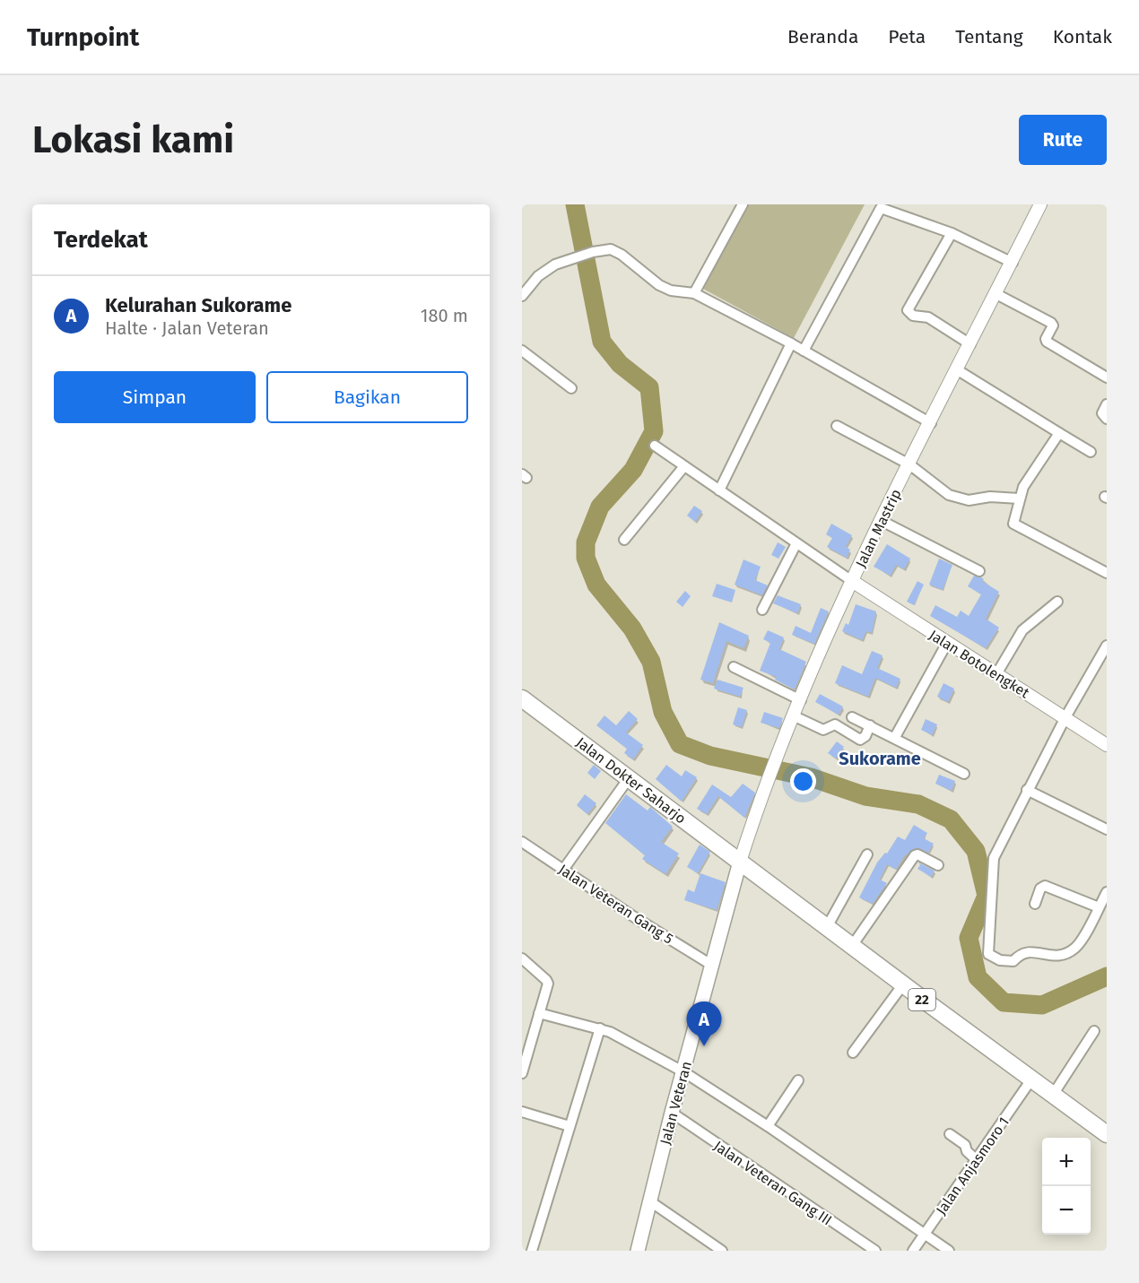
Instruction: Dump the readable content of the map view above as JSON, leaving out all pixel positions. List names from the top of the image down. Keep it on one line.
{"streets":{"highway":["Jalan Dokter Saharjo","22"],"main road":["Jalan Veteran"],"street":["Jalan Mastrip","Jalan Botolengket","Jalan Veteran Gang 5","Jalan Anjasmoro 1","Jalan Veteran Gang III"]},"crossings":[["Jalan Mastrip","Jalan Botolengket"],["Jalan Mastrip","Jalan Dokter Saharjo"],["Jalan Mastrip","22"],["Jalan Mastrip","Jalan Veteran"],["Jalan Dokter Saharjo","22"],["Jalan Dokter Saharjo","Jalan Veteran"],["Jalan Veteran Gang 5","Jalan Veteran"],["22","Jalan Veteran"],["22","Jalan Anjasmoro 1"],["Jalan Veteran","Jalan Veteran Gang III"]],"districts":["Sukorame"],"page":{"header":"Turnpoint","nav":["Beranda","Peta","Tentang","Kontak"],"buttons":["Rute",["Simpan","Bagikan"]],"title":"Lokasi kami","heading":"Terdekat","list":[{"mark":"A","name":"Kelurahan Sukorame","note":"Halte · Jalan Veteran","value":"180 m"}],"pins":"A","map_buttons":["+","−"]}}
